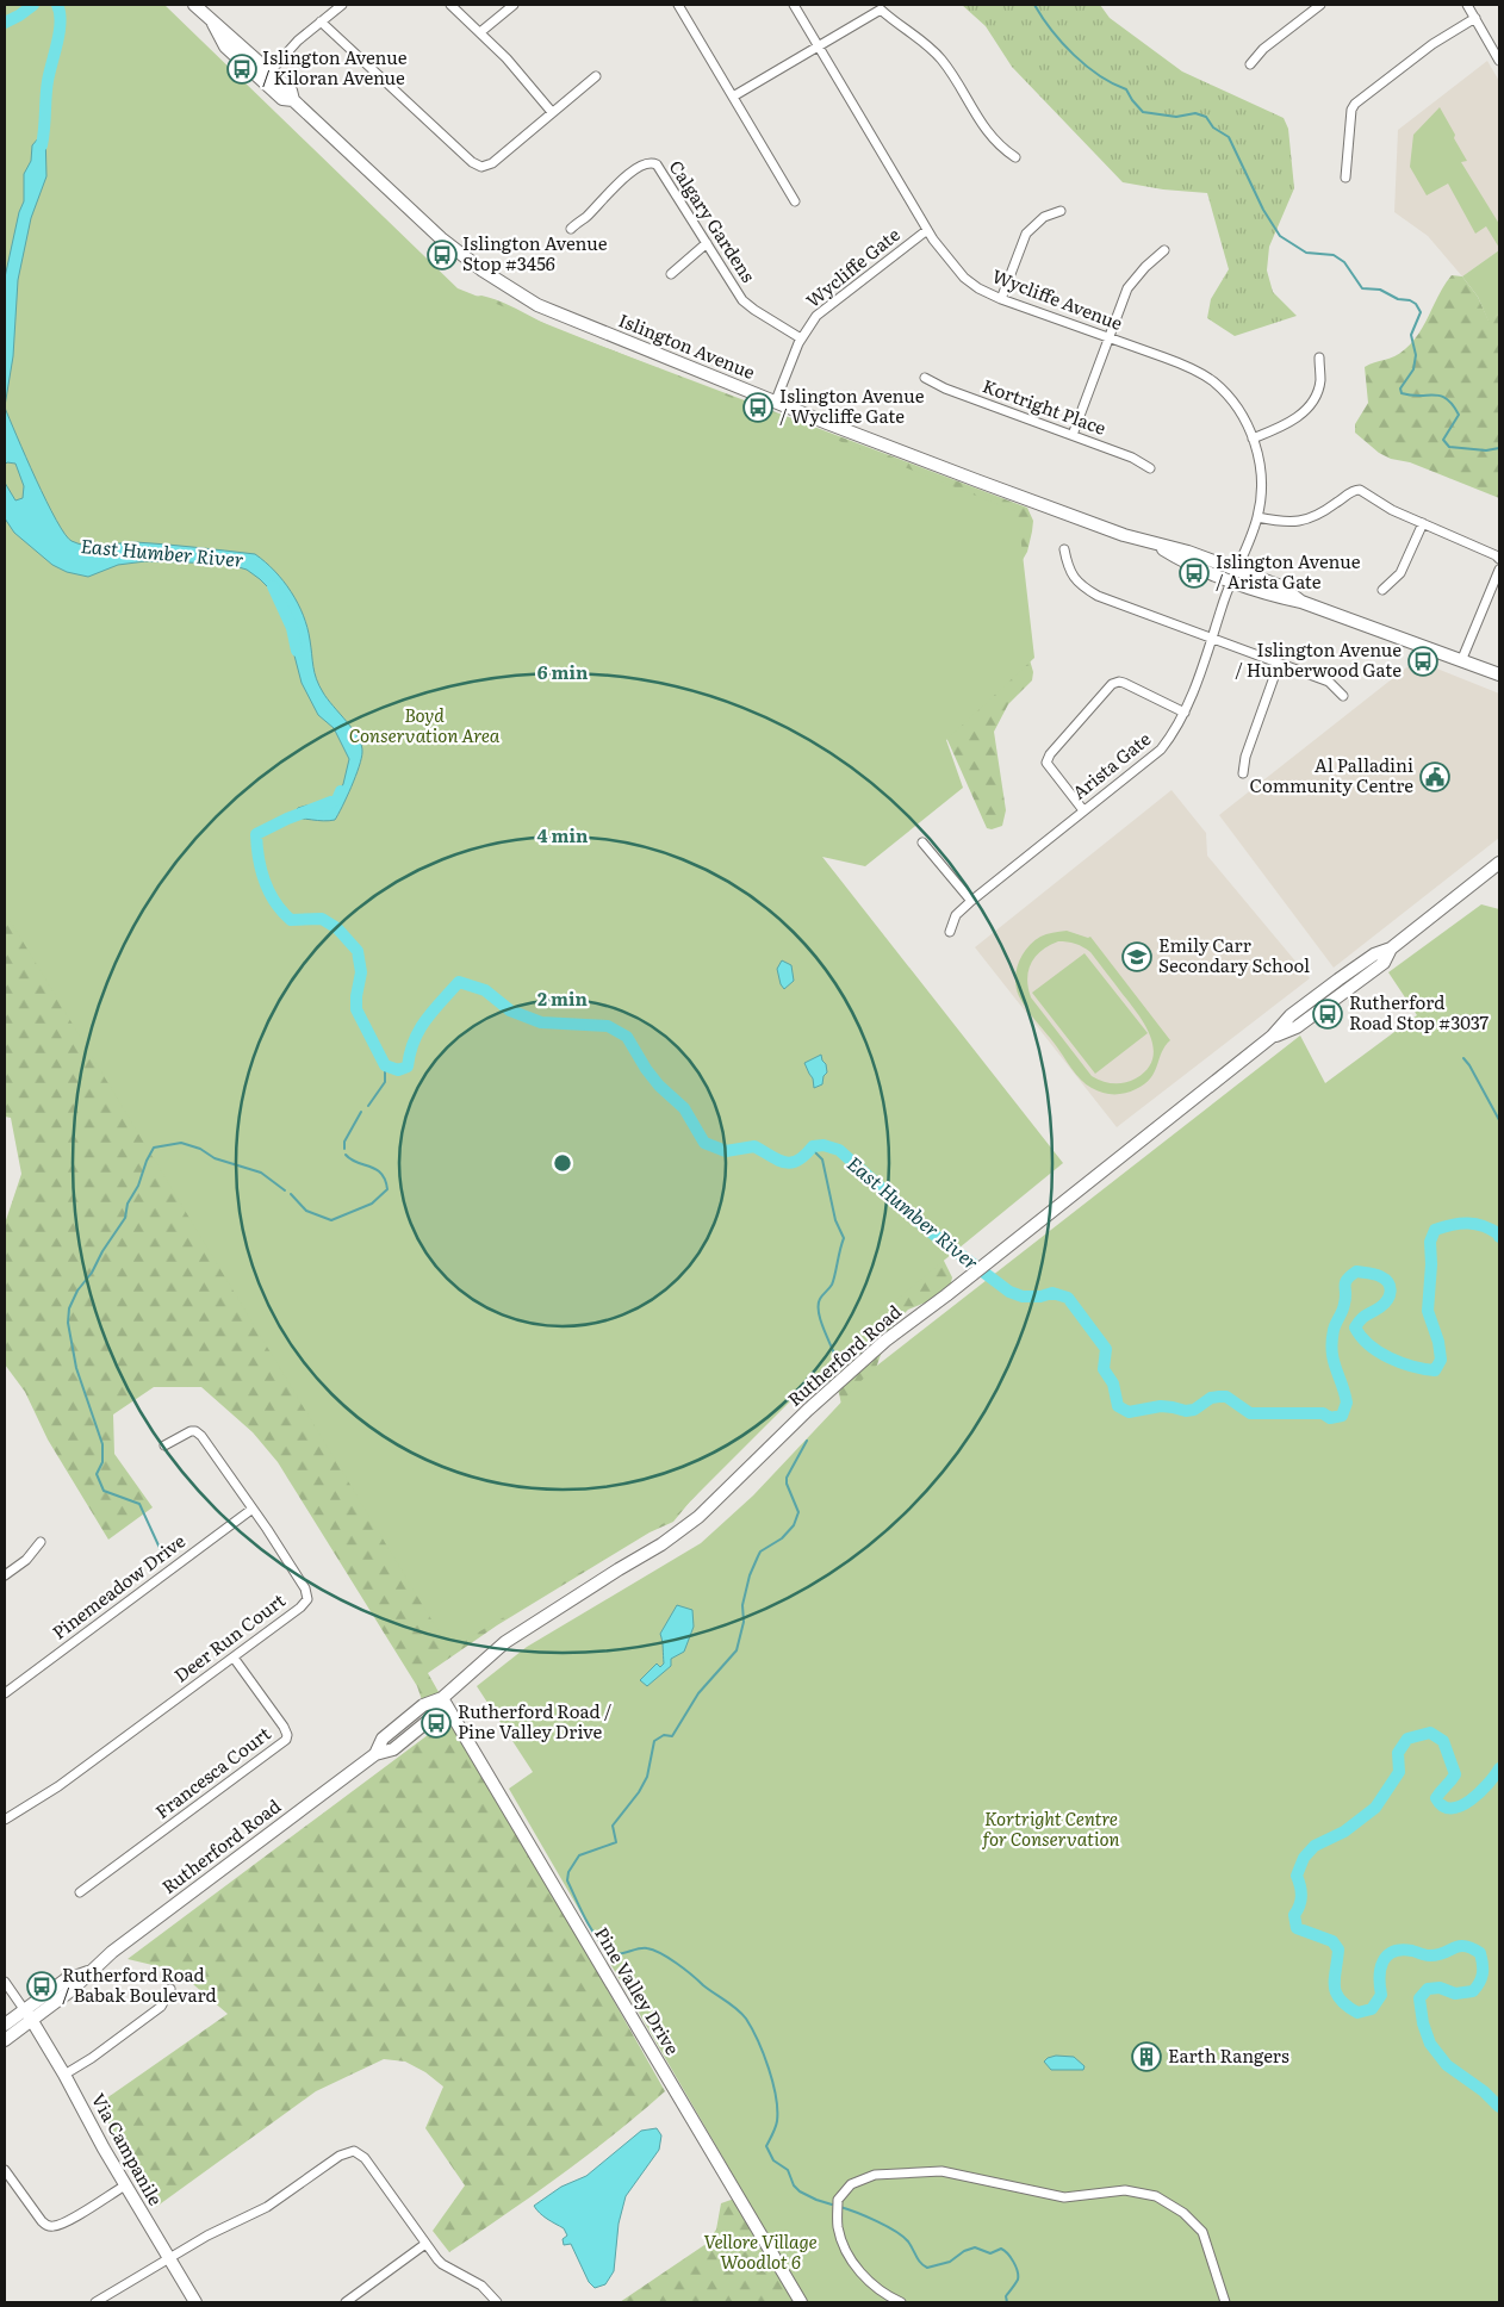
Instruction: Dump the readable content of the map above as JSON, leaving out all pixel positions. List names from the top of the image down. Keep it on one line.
{"streets":{"main road":["Islington Avenue","Rutherford Road","Pine Valley Drive","Via Campanile"],"street":["Calgary Gardens","Wycliffe Gate","Wycliffe Avenue","Kortright Place","Arista Gate","Pinemeadow Drive","Deer Run Court","Francesca Court"]},"crossings":[["Calgary Gardens","Wycliffe Gate"],["Wycliffe Gate","Wycliffe Avenue"],["Wycliffe Gate","Islington Avenue"],["Wycliffe Avenue","Islington Avenue"],["Wycliffe Avenue","Arista Gate"],["Islington Avenue","Arista Gate"],["Rutherford Road","Pine Valley Drive"],["Rutherford Road","Via Campanile"],["Pinemeadow Drive","Deer Run Court"],["Deer Run Court","Francesca Court"]],"water":["East Humber River"],"parks":["Boyd Conservation Area","Kortright Centre for Conservation","Vellore Village Woodlot 6"],"places":{"bus stop":["Islington Avenue / Kiloran Avenue","Islington Avenue Stop #3456","Islington Avenue / Wycliffe Gate","Islington Avenue / Arista Gate","Islington Avenue / Hunberwood Gate","Rutherford Road Stop #3037","Rutherford Road / Pine Valley Drive","Rutherford Road / Babak Boulevard"],"public building":["Al Palladini Community Centre"],"school or university":["Emily Carr Secondary School"],"building":["Earth Rangers"]},"rings":["6 min","4 min","2 min"]}
